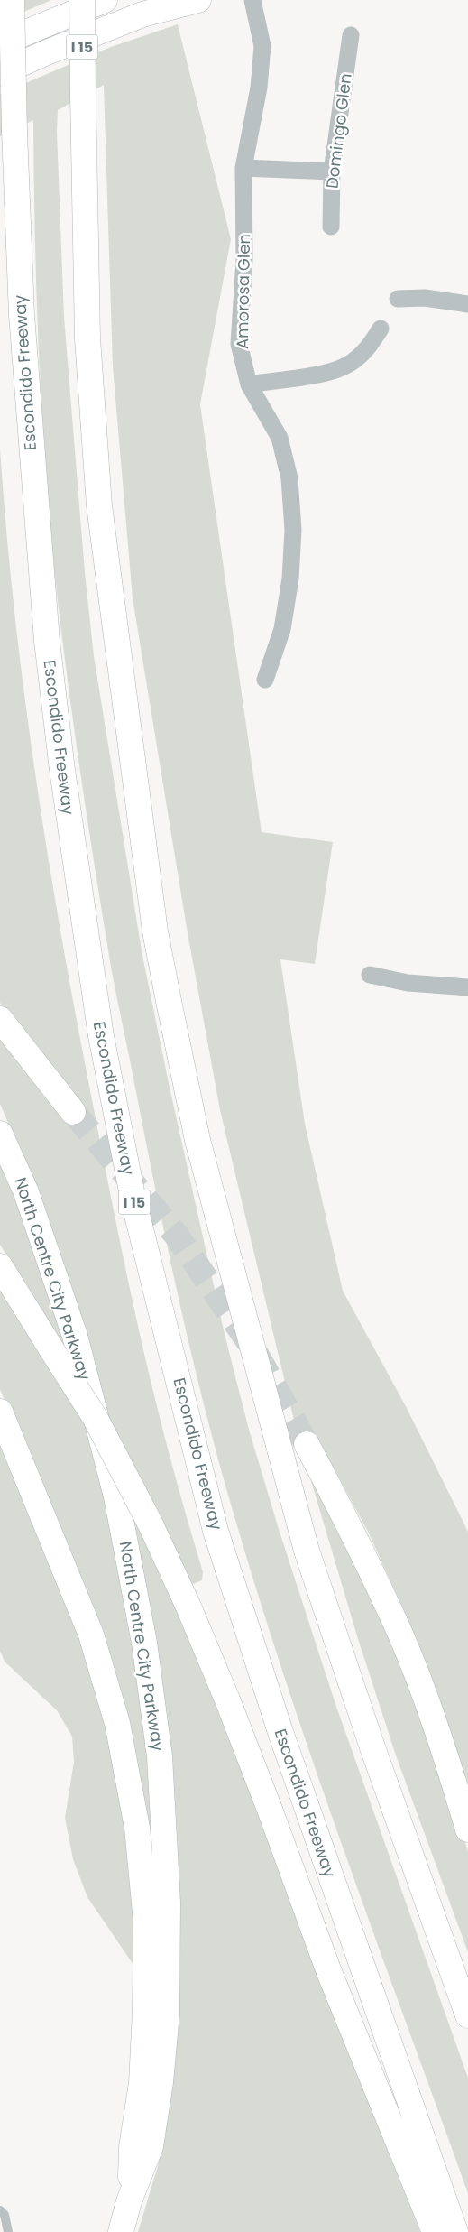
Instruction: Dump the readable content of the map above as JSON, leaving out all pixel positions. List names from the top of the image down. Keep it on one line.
{"streets":{"main road":["I 15","Escondido Freeway","North Centre City Parkway"],"street":["Domingo Glen","Amorosa Glen"]}}
